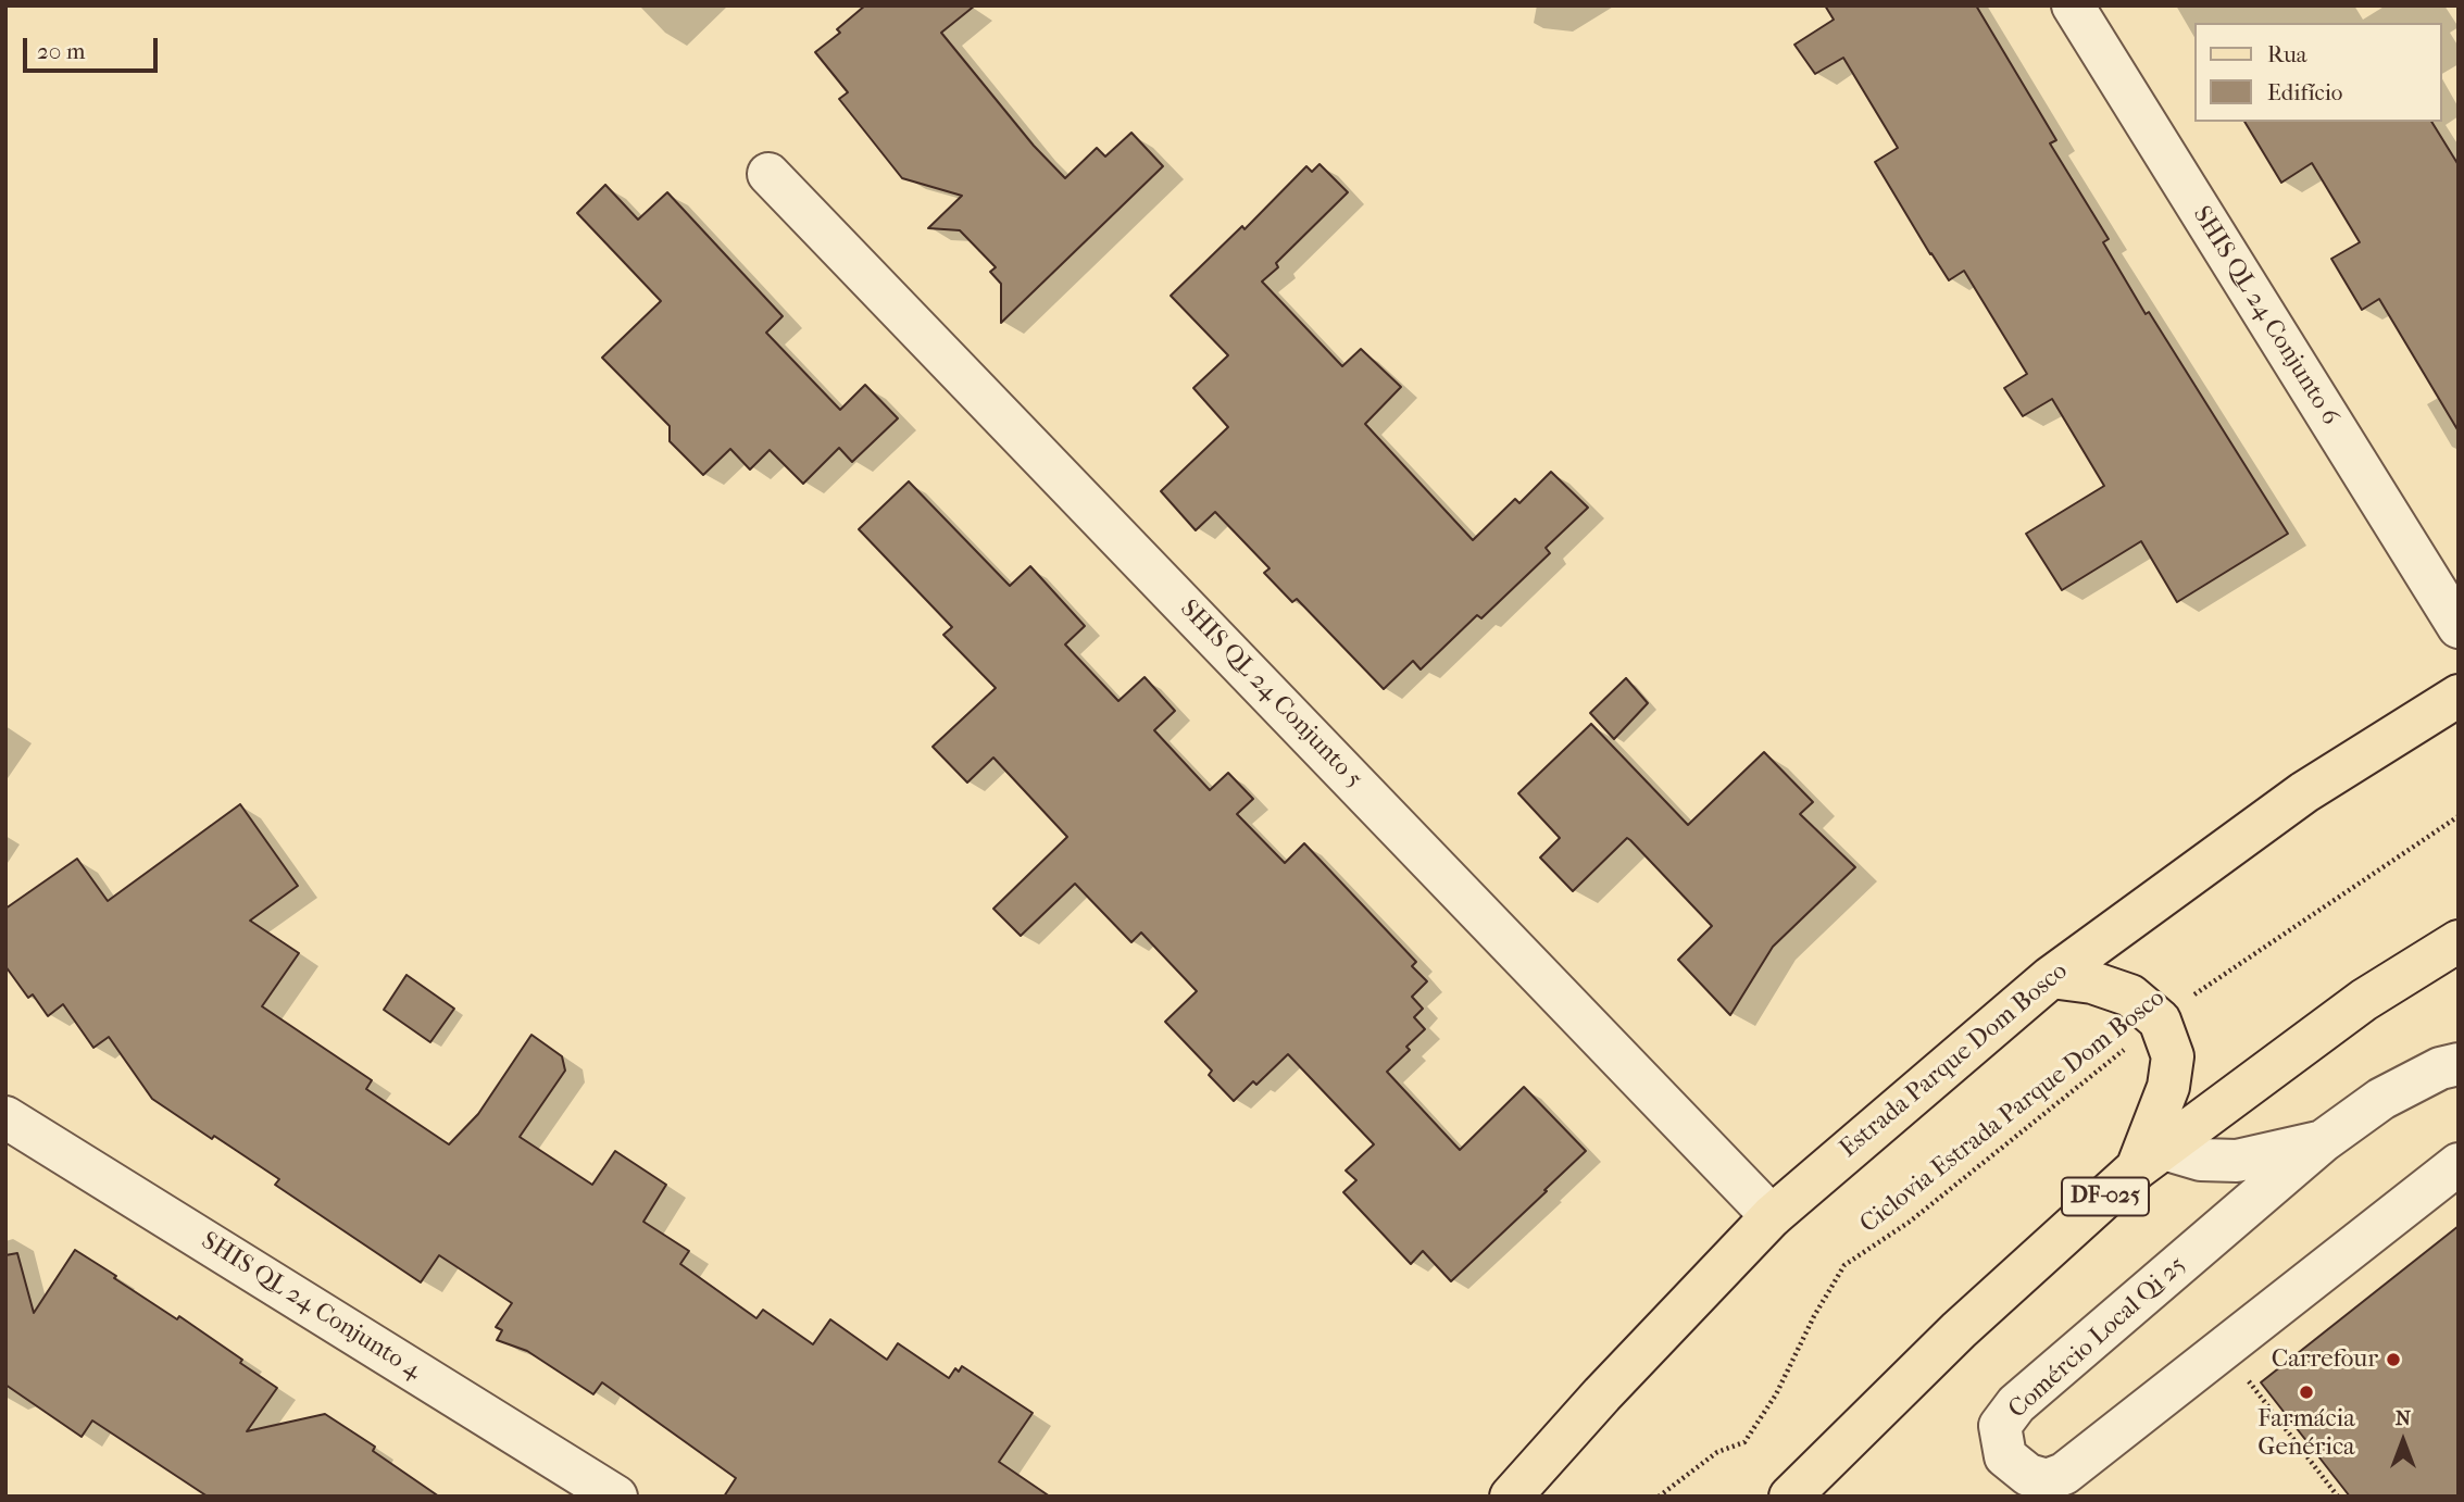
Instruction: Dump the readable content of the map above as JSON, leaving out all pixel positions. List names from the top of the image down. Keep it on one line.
{"streets":{"main road":["Estrada Parque Dom Bosco","DF-025"],"street":["SHIS QL 24 Conjunto 6","SHIS QL 24 Conjunto 5","SHIS QL 24 Conjunto 4","Comércio Local Qi 25"],"path":["Ciclovia Estrada Parque Dom Bosco"]},"crossings":[["SHIS QL 24 Conjunto 5","Estrada Parque Dom Bosco"]],"places":["Carrefour","Farmácia Genérica"],"legend":["Rua","Edifício"],"scale_bar":"20 m","north":"top"}
